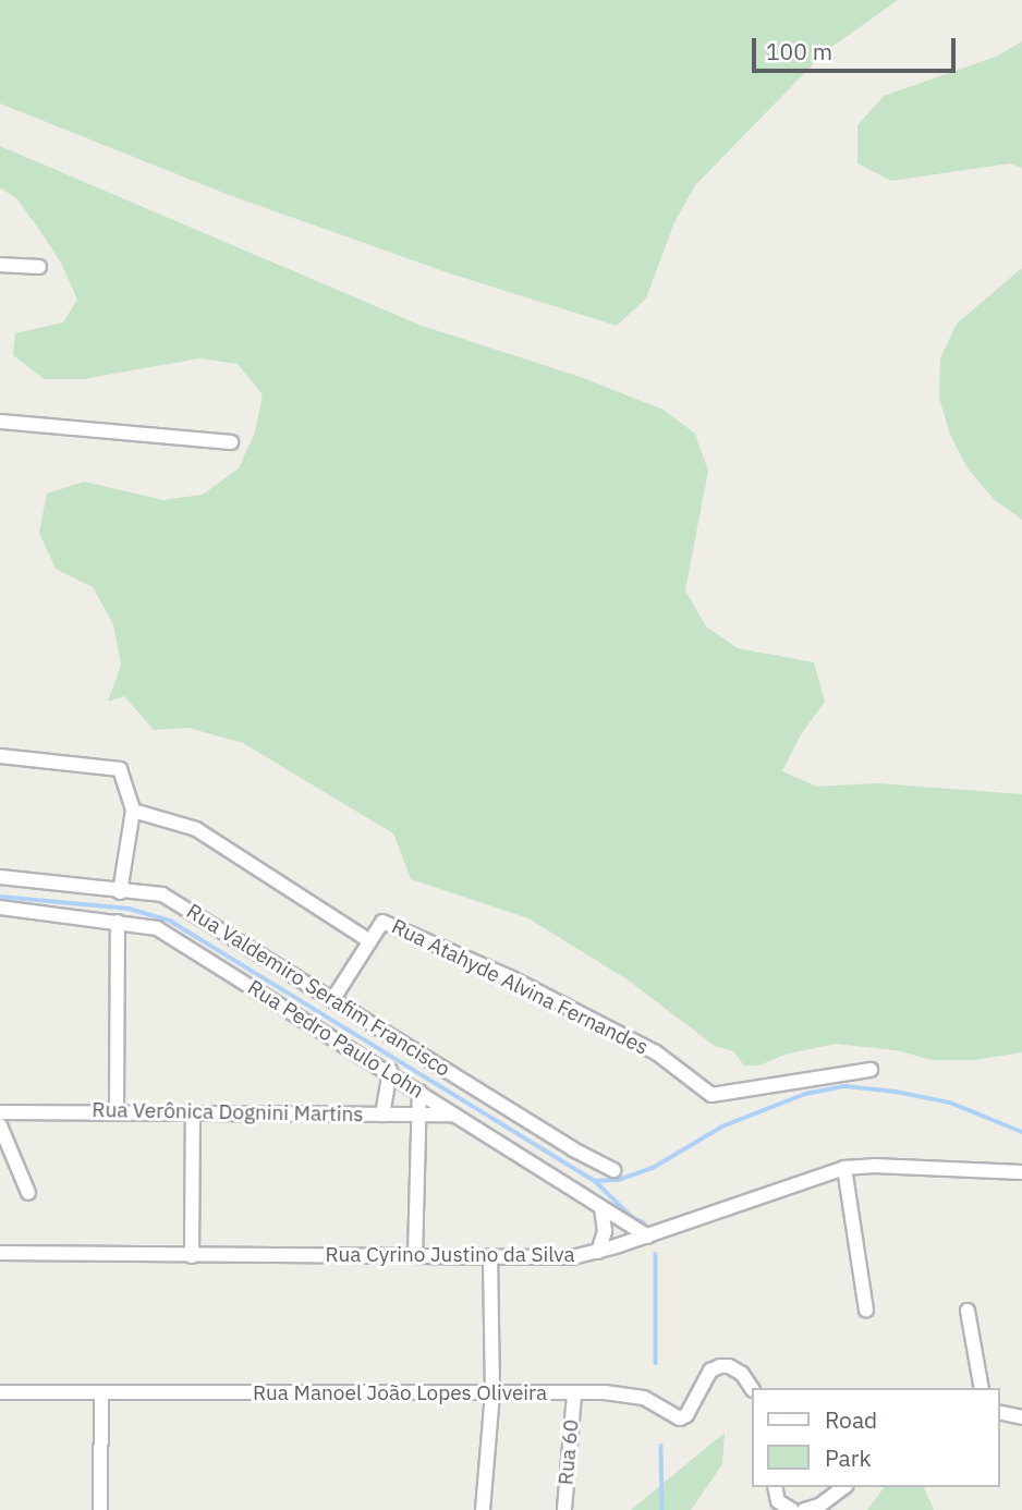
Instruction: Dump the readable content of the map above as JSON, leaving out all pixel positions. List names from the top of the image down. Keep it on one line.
{"streets":{"street":["Rua Atahyde Alvina Fernandes","Rua Valdemiro Serafim Francisco","Rua Pedro Paulo Lohn","Rua Verônica Dognini Martins","Rua Cyrino Justino da Silva","Rua Manoel João Lopes Oliveira","Rua 60"]},"crossings":[["Rua Atahyde Alvina Fernandes","Rua Valdemiro Serafim Francisco"],["Rua Pedro Paulo Lohn","Rua Verônica Dognini Martins"],["Rua Pedro Paulo Lohn","Rua Cyrino Justino da Silva"],["Rua Manoel João Lopes Oliveira","Rua 60"]],"legend":["Road","Park"],"scale_bar":"100 m"}
